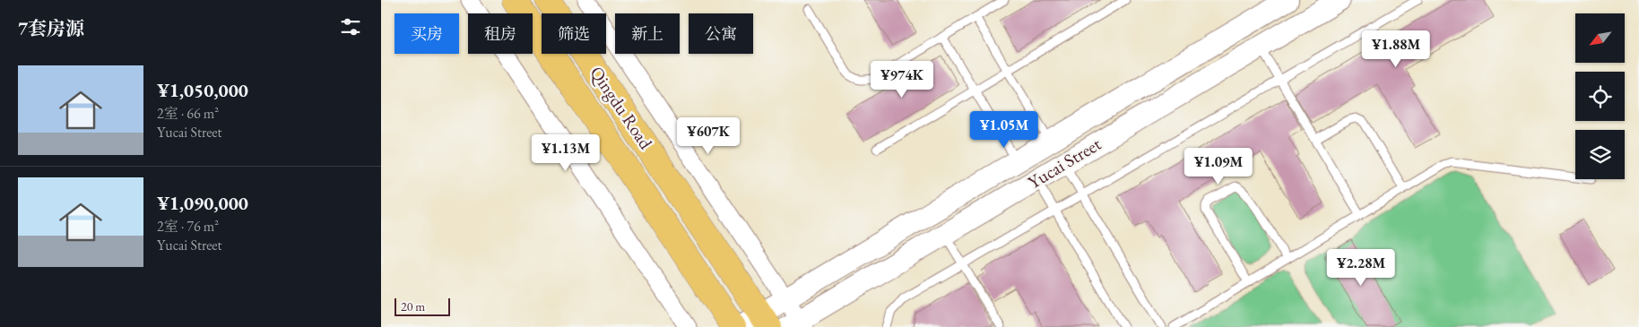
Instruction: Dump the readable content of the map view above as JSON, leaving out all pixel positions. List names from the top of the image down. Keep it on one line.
{"streets":{"highway":["Qingdu Road"],"street":["Yucai Street"]},"crossings":[["Qingdu Road","Yucai Street"]],"scale_bar":"20 m","north":"bottom left","page":{"heading":"7套房源","chip":["买房","租房","筛选","新上","公寓"],"price":["¥1.88M","¥974K","¥1.05M","¥607K","¥1.13M","¥1.09M","¥2.28M"],"list":[{"name":"¥1,050,000","note":"2室 · 66 m² · Yucai Street"},{"name":"¥1,090,000","note":"2室 · 76 m² · Yucai Street"}],"scale":"20 m"}}
